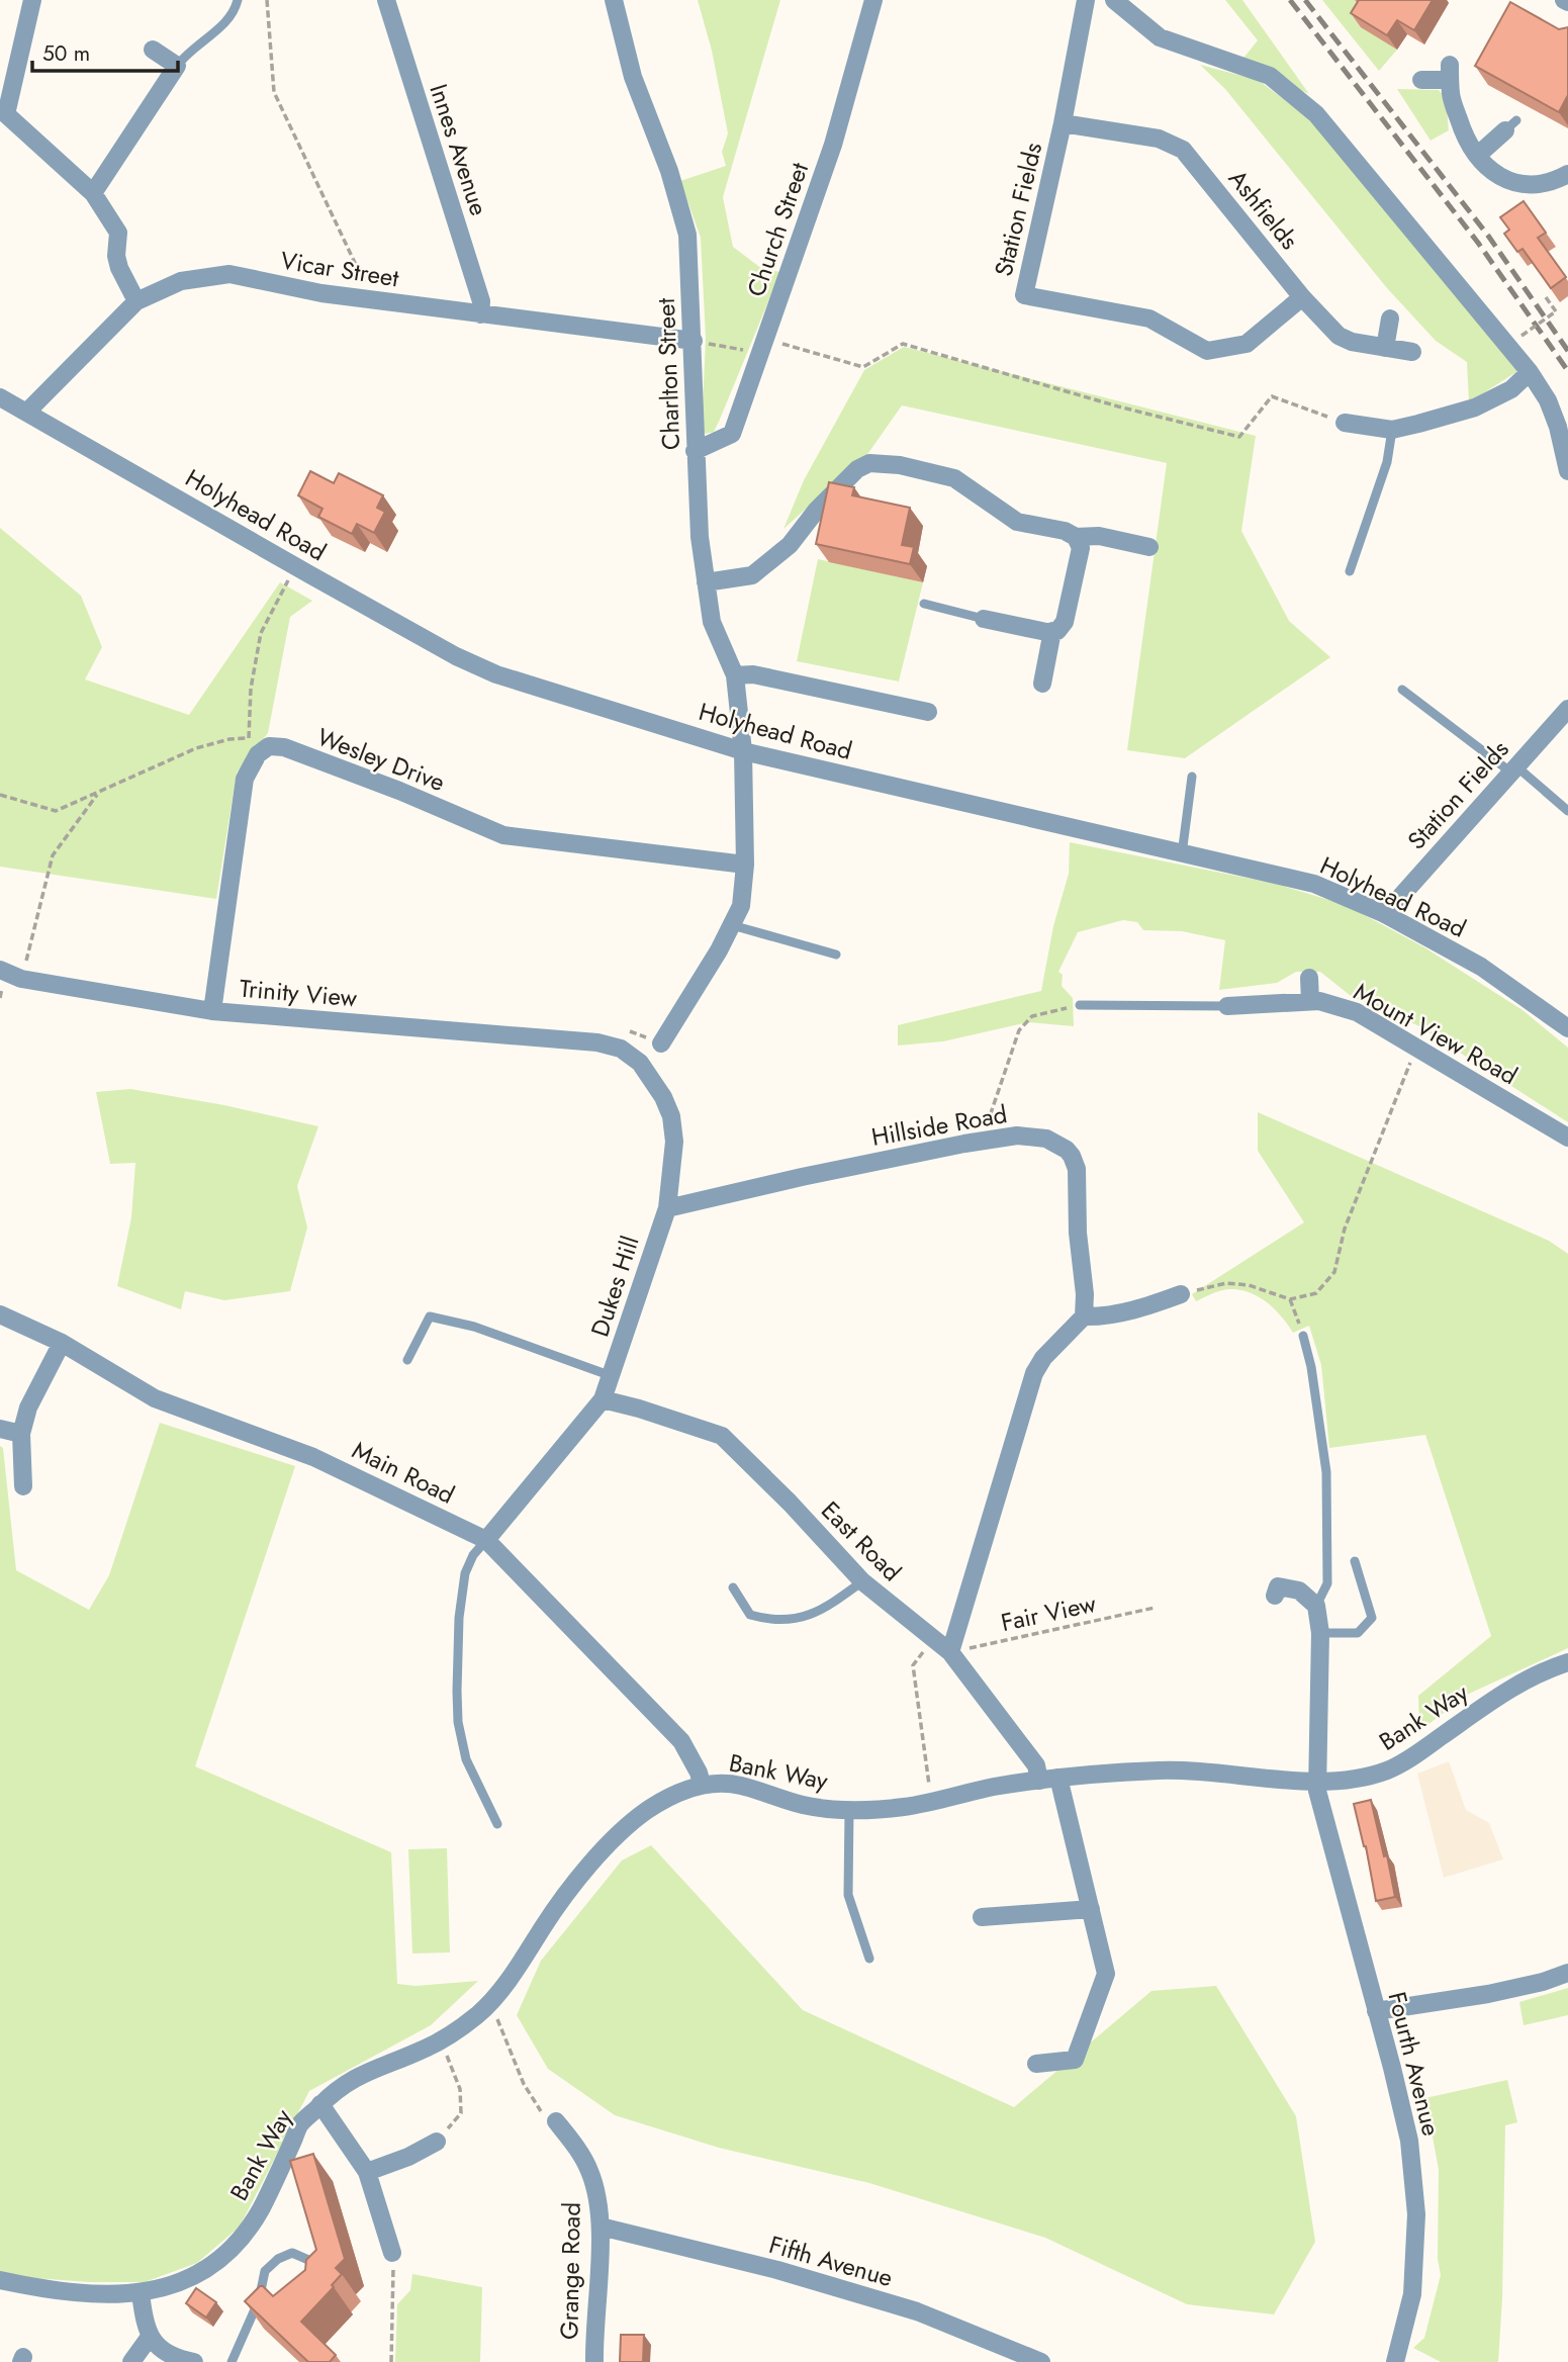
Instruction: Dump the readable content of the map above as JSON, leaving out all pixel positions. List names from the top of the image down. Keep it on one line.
{"streets":{"street":["Innes Avenue","Station Fields","Ashfields","Church Street","Vicar Street","Charlton Street","Holyhead Road","Wesley Drive","Trinity View","Mount View Road","Hillside Road","Dukes Hill","Main Road","East Road","Bank Way","Fourth Avenue","Fifth Avenue","Grange Road"],"path":["Fair View"]},"crossings":[["Innes Avenue","Vicar Street"],["Station Fields","Ashfields"],["Station Fields","Holyhead Road"],["Church Street","Charlton Street"],["Vicar Street","Charlton Street"],["Vicar Street","Holyhead Road"],["Charlton Street","Holyhead Road"],["Trinity View","Dukes Hill"],["Hillside Road","Dukes Hill"],["Dukes Hill","Main Road"],["Dukes Hill","East Road"],["Main Road","Bank Way"],["East Road","Fair View"],["East Road","Bank Way"],["Bank Way","Fourth Avenue"],["Fifth Avenue","Grange Road"]],"scale_bar":"50 m"}
